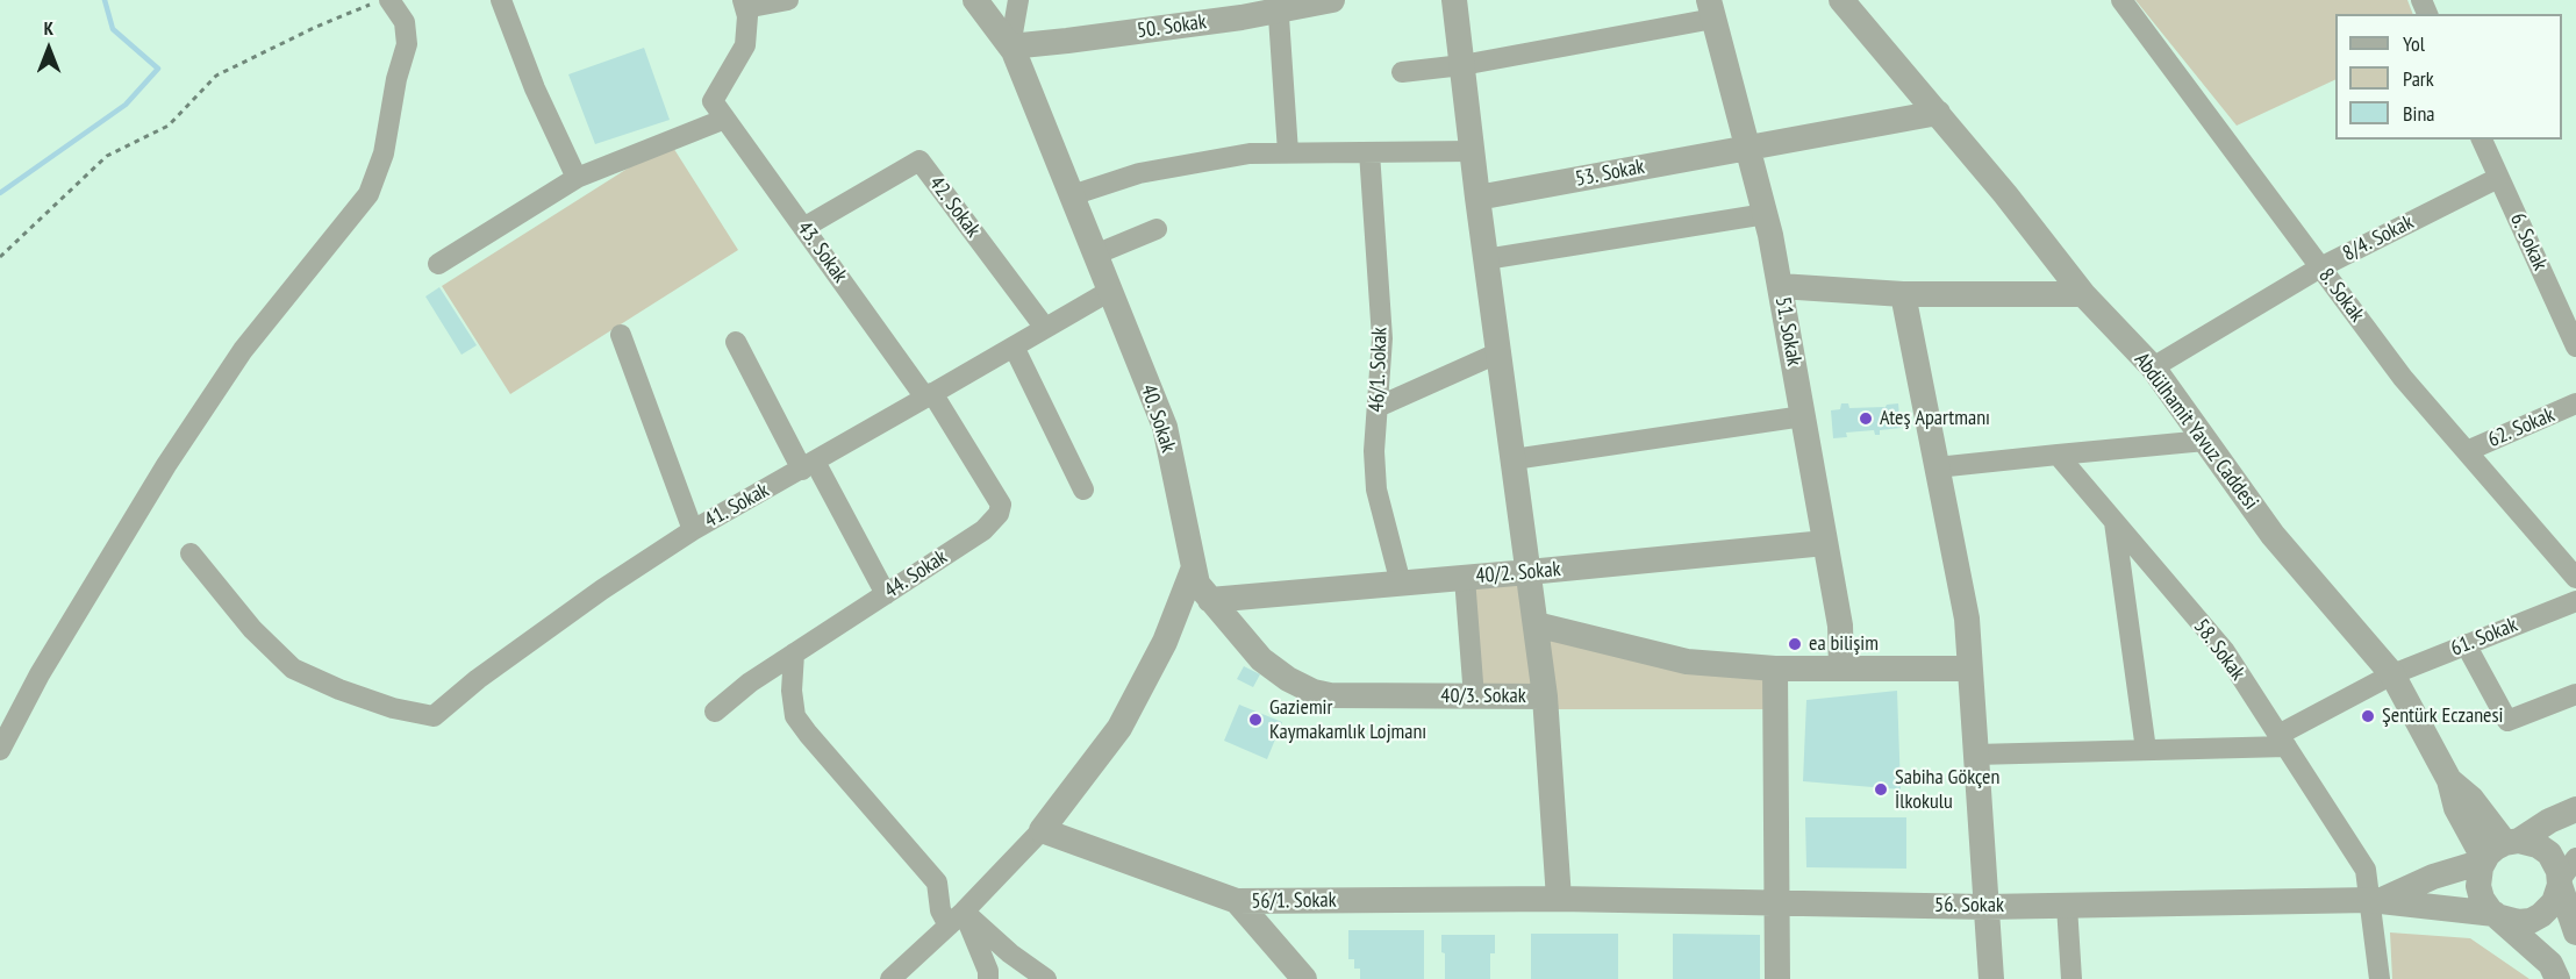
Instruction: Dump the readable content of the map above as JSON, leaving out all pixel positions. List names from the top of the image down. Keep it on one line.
{"streets":{"street":["50. Sokak","53. Sokak","42. Sokak","8/4. Sokak","6. Sokak","43. Sokak","8. Sokak","51. Sokak","46/1. Sokak","40. Sokak","62. Sokak","Abdülhamit Yavuz Caddesi","41. Sokak","40/2. Sokak","44. Sokak","61. Sokak","58. Sokak","40/3. Sokak","56/1. Sokak","56. Sokak"]},"crossings":[["50. Sokak","40. Sokak"],["53. Sokak","51. Sokak"],["53. Sokak","Abdülhamit Yavuz Caddesi"],["42. Sokak","43. Sokak"],["42. Sokak","41. Sokak"],["8/4. Sokak","6. Sokak"],["8/4. Sokak","8. Sokak"],["8/4. Sokak","Abdülhamit Yavuz Caddesi"],["43. Sokak","41. Sokak"],["43. Sokak","44. Sokak"],["8. Sokak","62. Sokak"],["51. Sokak","40/2. Sokak"],["46/1. Sokak","40/2. Sokak"],["40. Sokak","41. Sokak"],["40. Sokak","40/3. Sokak"],["Abdülhamit Yavuz Caddesi","61. Sokak"],["Abdülhamit Yavuz Caddesi","56. Sokak"],["41. Sokak","44. Sokak"],["40/2. Sokak","40/3. Sokak"],["61. Sokak","58. Sokak"],["58. Sokak","56. Sokak"],["40/3. Sokak","56/1. Sokak"],["40/3. Sokak","56. Sokak"],["56/1. Sokak","56. Sokak"]],"places":["Ateş Apartmanı","ea bilişim","Şentürk Eczanesi","Gaziemir Kaymakamlık Lojmanı","Sabiha Gökçen İlkokulu"],"legend":["Yol","Park","Bina"],"north":"top"}
